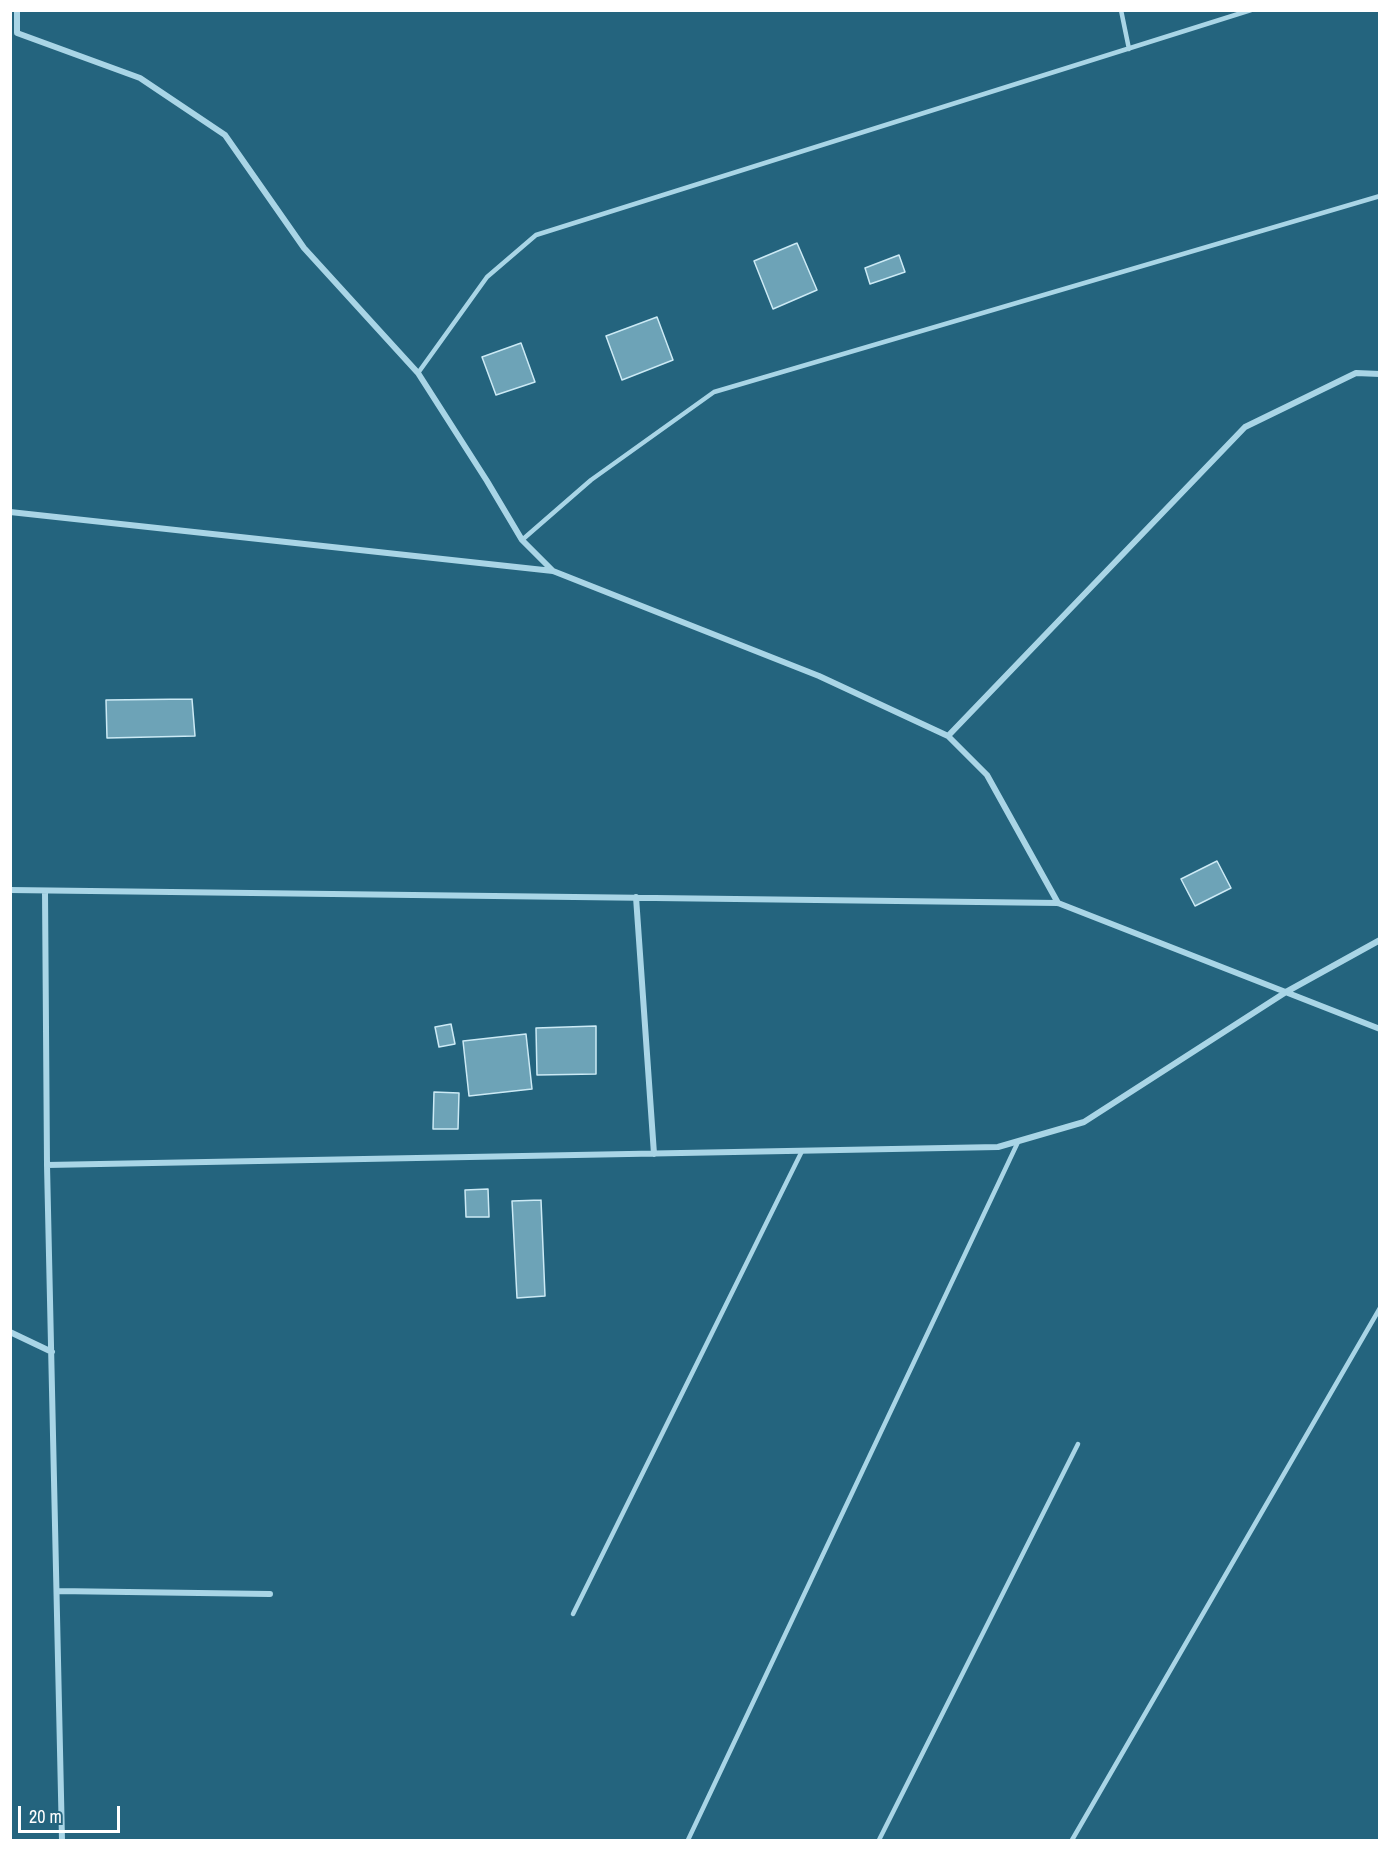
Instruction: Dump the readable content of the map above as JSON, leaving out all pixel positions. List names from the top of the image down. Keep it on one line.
{"scale_bar":"20 m"}
